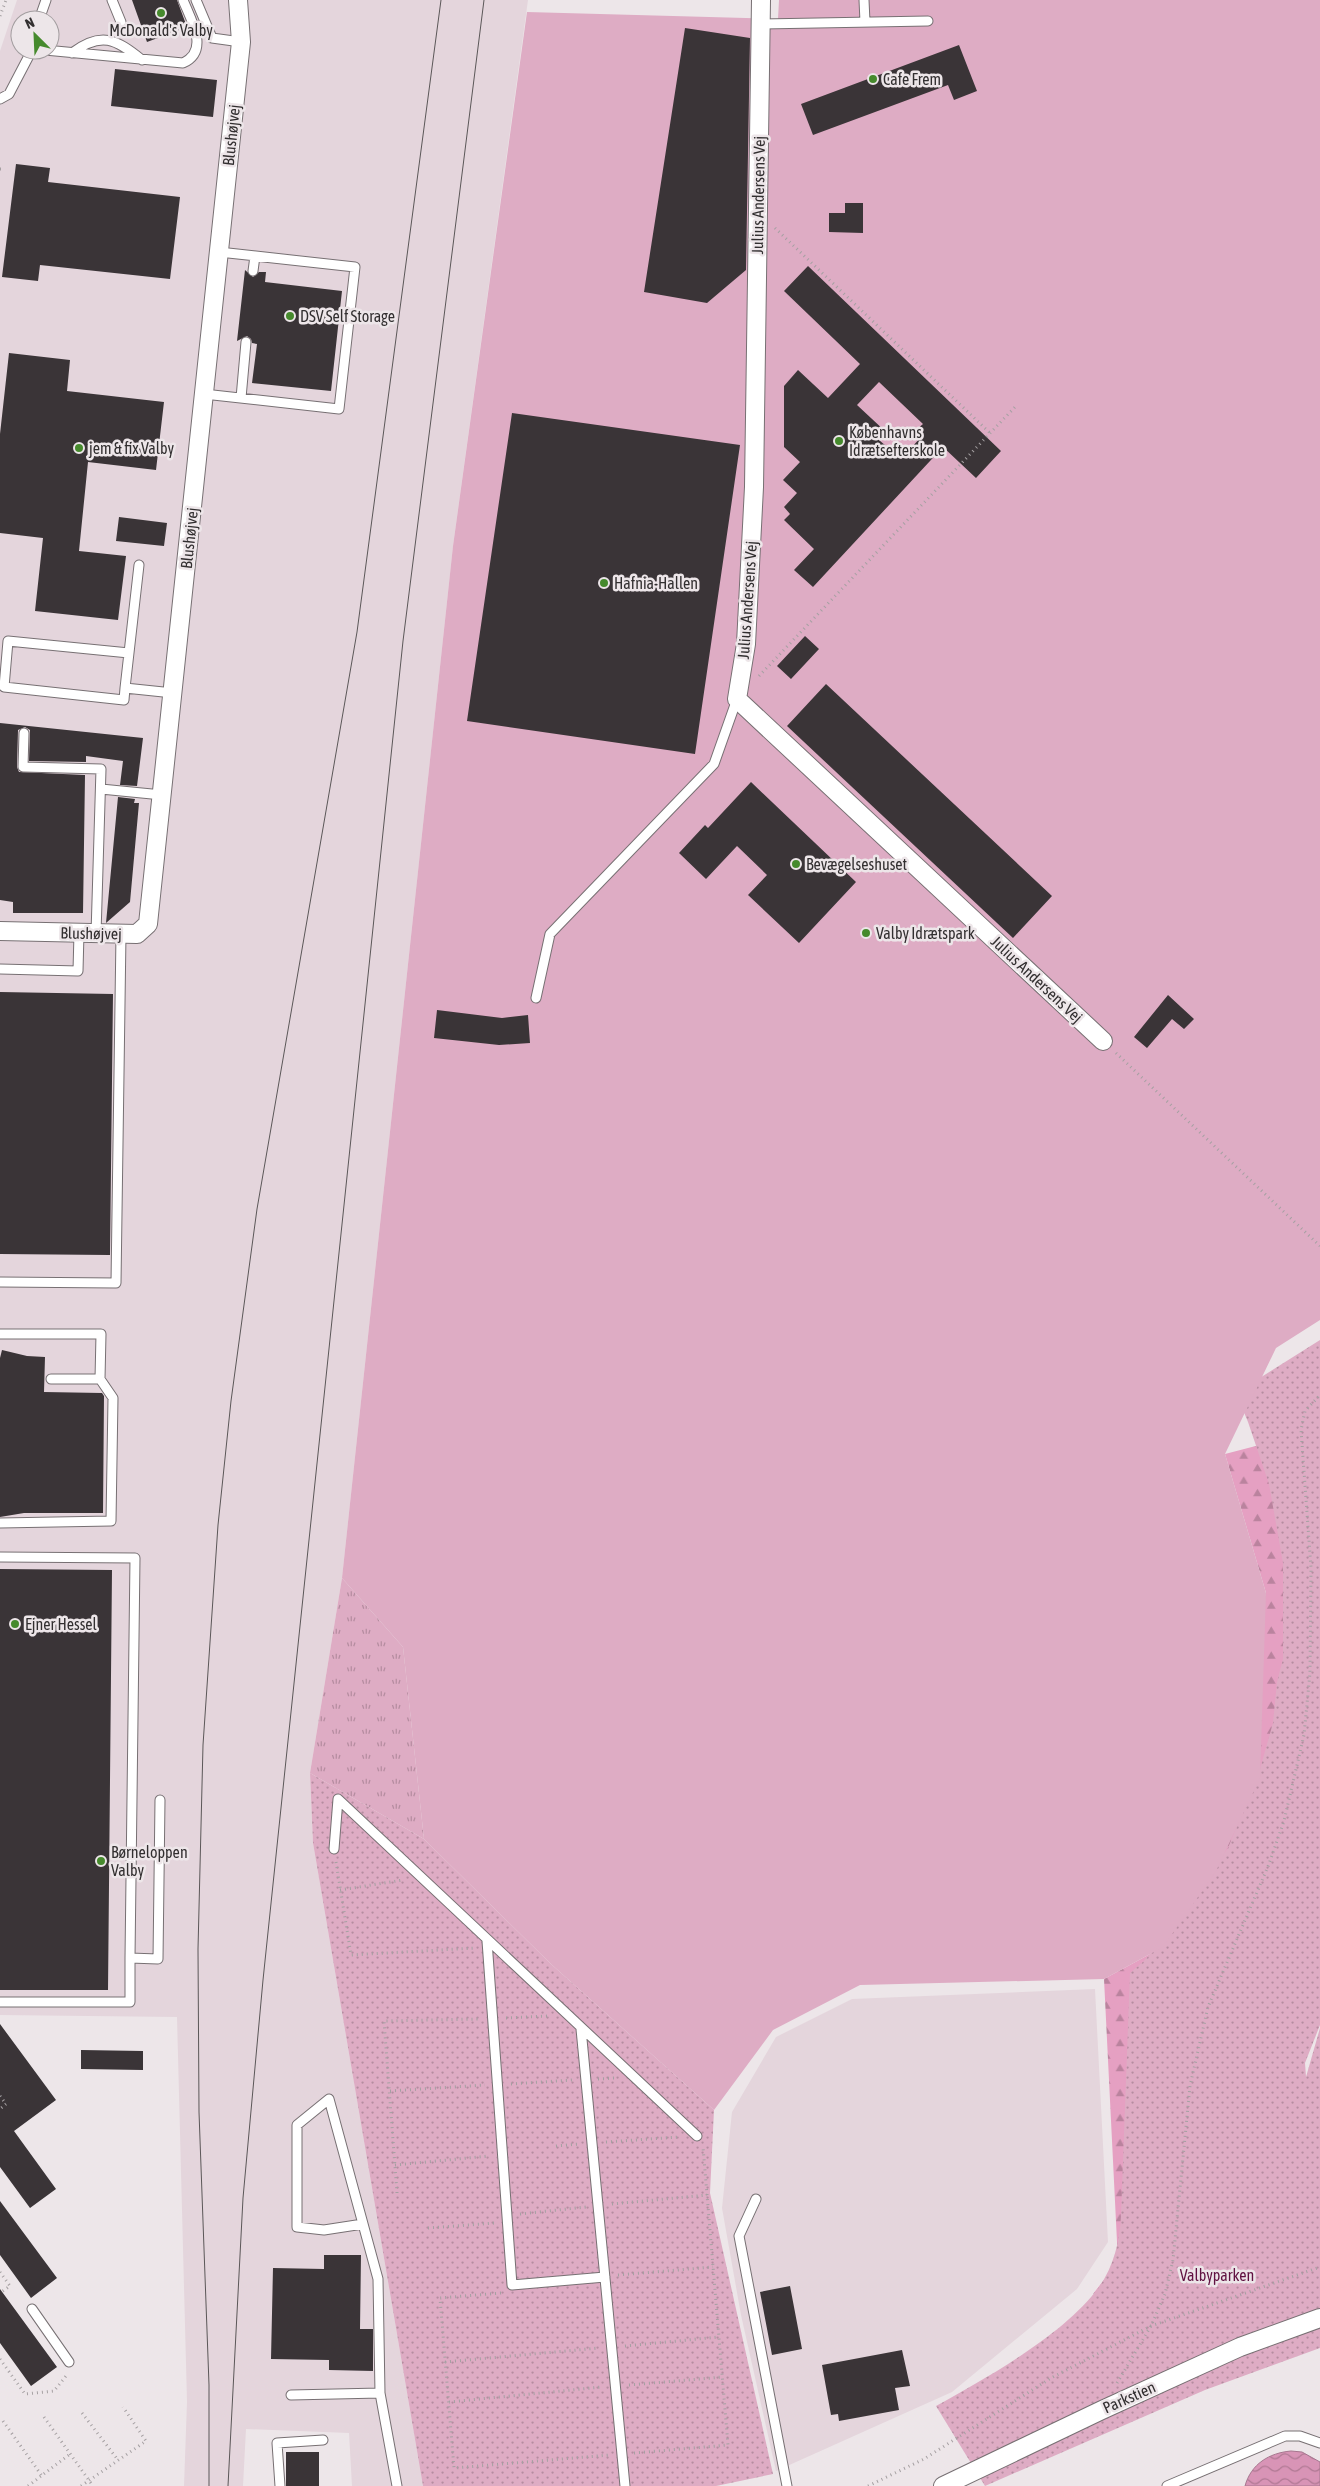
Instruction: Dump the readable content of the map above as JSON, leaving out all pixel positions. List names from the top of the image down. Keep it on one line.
{"streets":{"street":["Blushøjvej","Julius Andersens Vej","Parkstien"]},"parks":["Valbyparken"],"places":["McDonald's Valby","Cafe Frem","DSV Self Storage","Københavns Idrætsefterskole","jem & fix Valby","Hafnia-Hallen","Bevægelseshuset","Valby Idrætspark","Ejner Hessel","Børneloppen Valby"],"north":"top left"}
